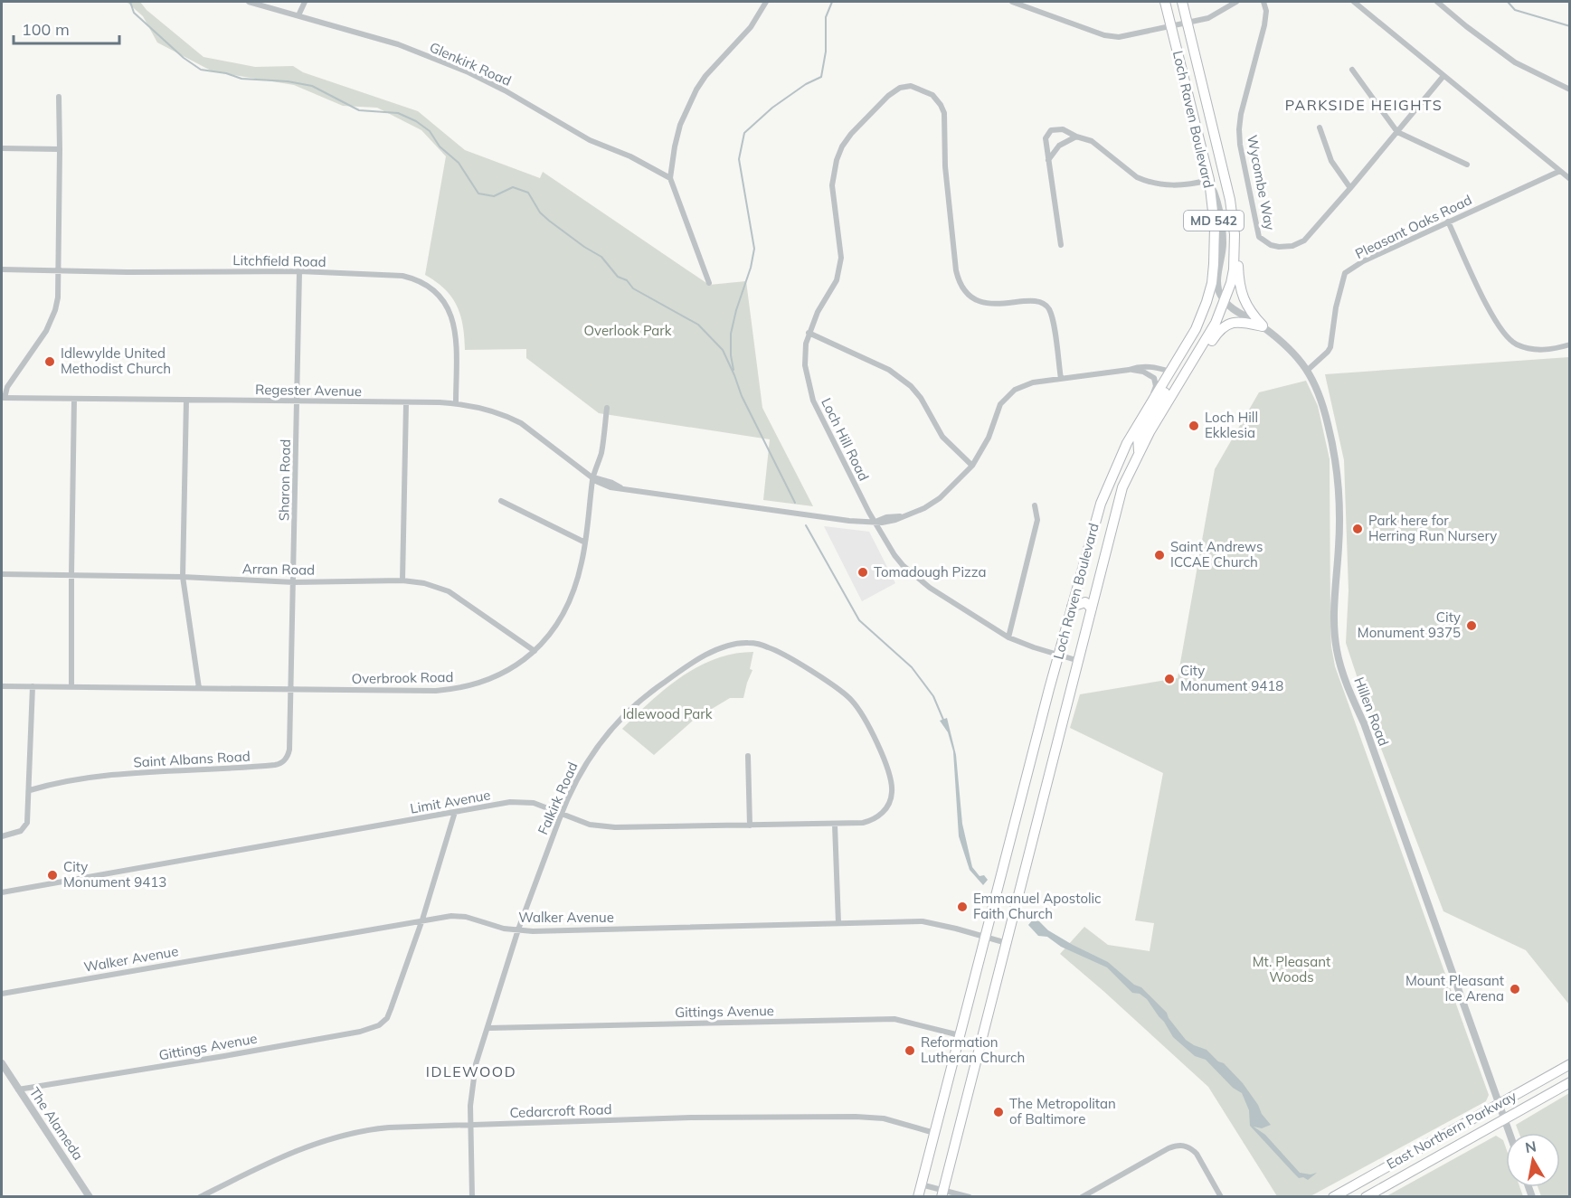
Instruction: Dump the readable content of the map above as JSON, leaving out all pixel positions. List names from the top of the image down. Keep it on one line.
{"streets":{"main road":["Loch Raven Boulevard","MD 542","East Northern Parkway"],"street":["Glenkirk Road","Wycombe Way","Pleasant Oaks Road","Litchfield Road","Regester Avenue","Loch Hill Road","Sharon Road","Arran Road","Overbrook Road","Hillen Road","Saint Albans Road","Falkirk Road","Limit Avenue","Walker Avenue","Gittings Avenue","Cedarcroft Road","The Alameda"]},"crossings":[["Loch Raven Boulevard","Regester Avenue"],["Loch Raven Boulevard","Loch Hill Road"],["Loch Raven Boulevard","Hillen Road"],["Loch Raven Boulevard","Walker Avenue"],["Loch Raven Boulevard","Gittings Avenue"],["Loch Raven Boulevard","Cedarcroft Road"],["Pleasant Oaks Road","Hillen Road"],["Litchfield Road","Regester Avenue"],["Litchfield Road","Sharon Road"],["Regester Avenue","Loch Hill Road"],["Regester Avenue","Sharon Road"],["Regester Avenue","Overbrook Road"],["Sharon Road","Arran Road"],["Sharon Road","Overbrook Road"],["Sharon Road","Saint Albans Road"],["Arran Road","Overbrook Road"],["Overbrook Road","Saint Albans Road"],["Hillen Road","East Northern Parkway"],["Falkirk Road","Limit Avenue"],["Falkirk Road","Walker Avenue"],["Falkirk Road","Gittings Avenue"],["Falkirk Road","Cedarcroft Road"],["Walker Avenue","Gittings Avenue"],["Gittings Avenue","The Alameda"]],"districts":["PARKSIDE HEIGHTS","IDLEWOOD"],"parks":["Overlook Park","Idlewood Park","Mt. Pleasant Woods"],"places":["Idlewylde United Methodist Church","Loch Hill Ekklesia","Park here for Herring Run Nursery","Saint Andrews ICCAE Church","Tomadough Pizza","City Monument 9375","City Monument 9418","City Monument 9413","Emmanuel Apostolic Faith Church","Mount Pleasant Ice Arena","Reformation Lutheran Church","The Metropolitan of Baltimore"],"scale_bar":"100 m","north":"top"}
